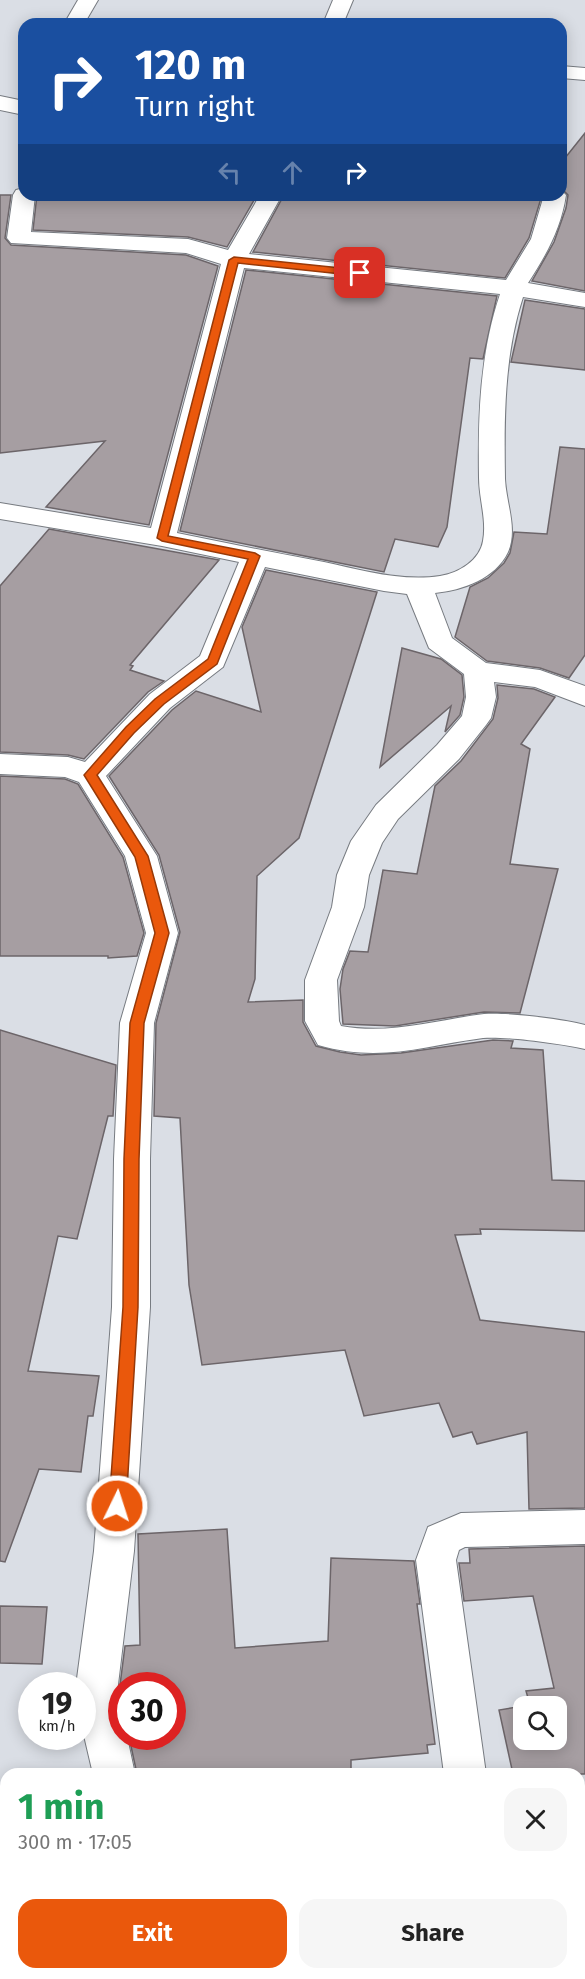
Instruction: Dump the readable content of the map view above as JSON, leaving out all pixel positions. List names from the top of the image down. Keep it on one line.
{"page":{"turn":["120 m","Turn right"],"speed":"19 km/h","limit":"30","heading":["1 min","300 m · 17:05"],"buttons":["Exit","Share"]}}
